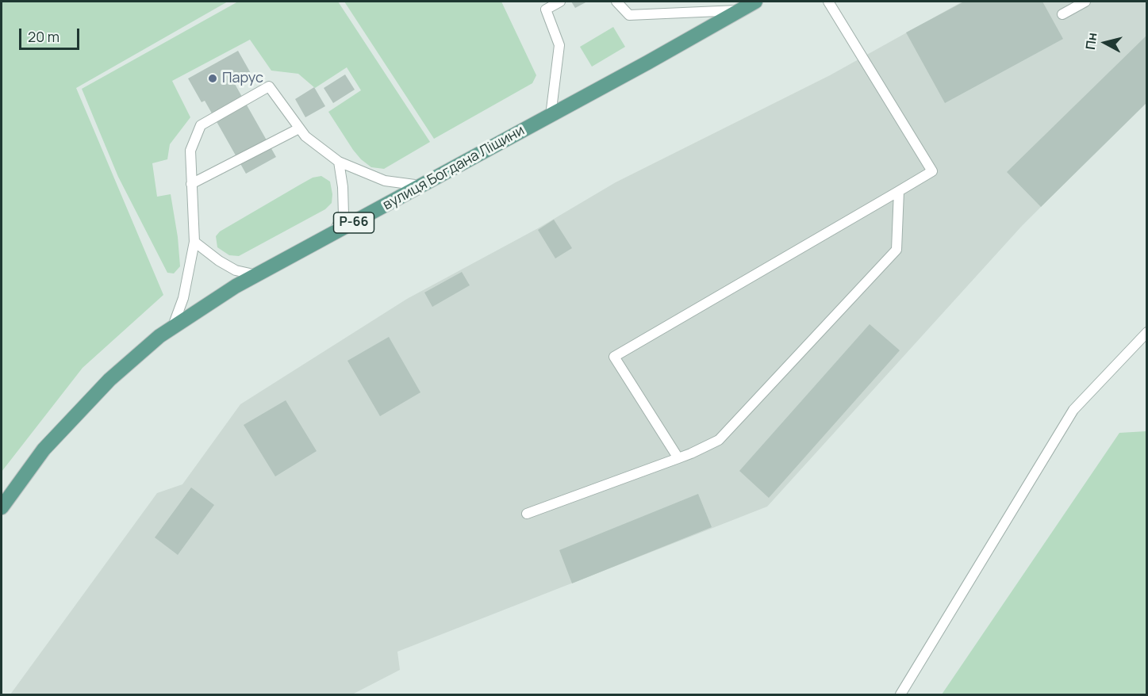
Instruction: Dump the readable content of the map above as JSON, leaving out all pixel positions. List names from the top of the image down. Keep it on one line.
{"streets":{"main road":["вулиця Богдана Ліщини","Р-66"]},"places":["Парус"],"scale_bar":"20 m","north":"left"}
